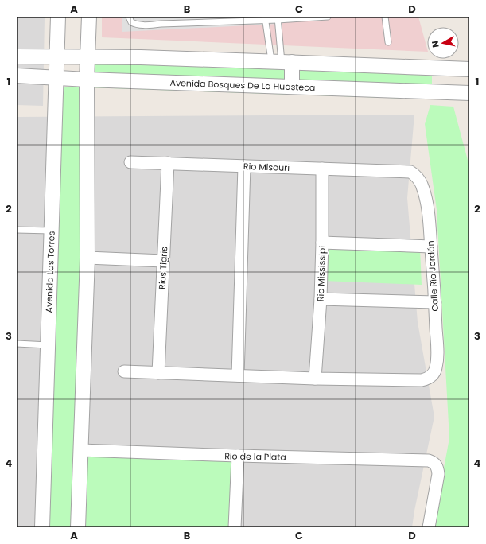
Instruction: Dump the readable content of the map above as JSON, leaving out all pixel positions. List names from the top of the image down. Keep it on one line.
{"streets":{"street":["Avenida Bosques De La Huasteca","Rio Misouri","Rios Tigris","Avenida Las Torres","Rio Mississipi","Calle Río Jordán","Rio de la Plata"]},"crossings":[["Avenida Bosques De La Huasteca","Avenida Las Torres"],["Rio Misouri","Rios Tigris"],["Rio Misouri","Rio Mississipi"],["Rio Misouri","Calle Río Jordán"],["Rio Mississipi","Calle Río Jordán"]],"north":"left","grid":{"columns":["A","B","C","D"],"rows":["1","2","3","4"]}}
